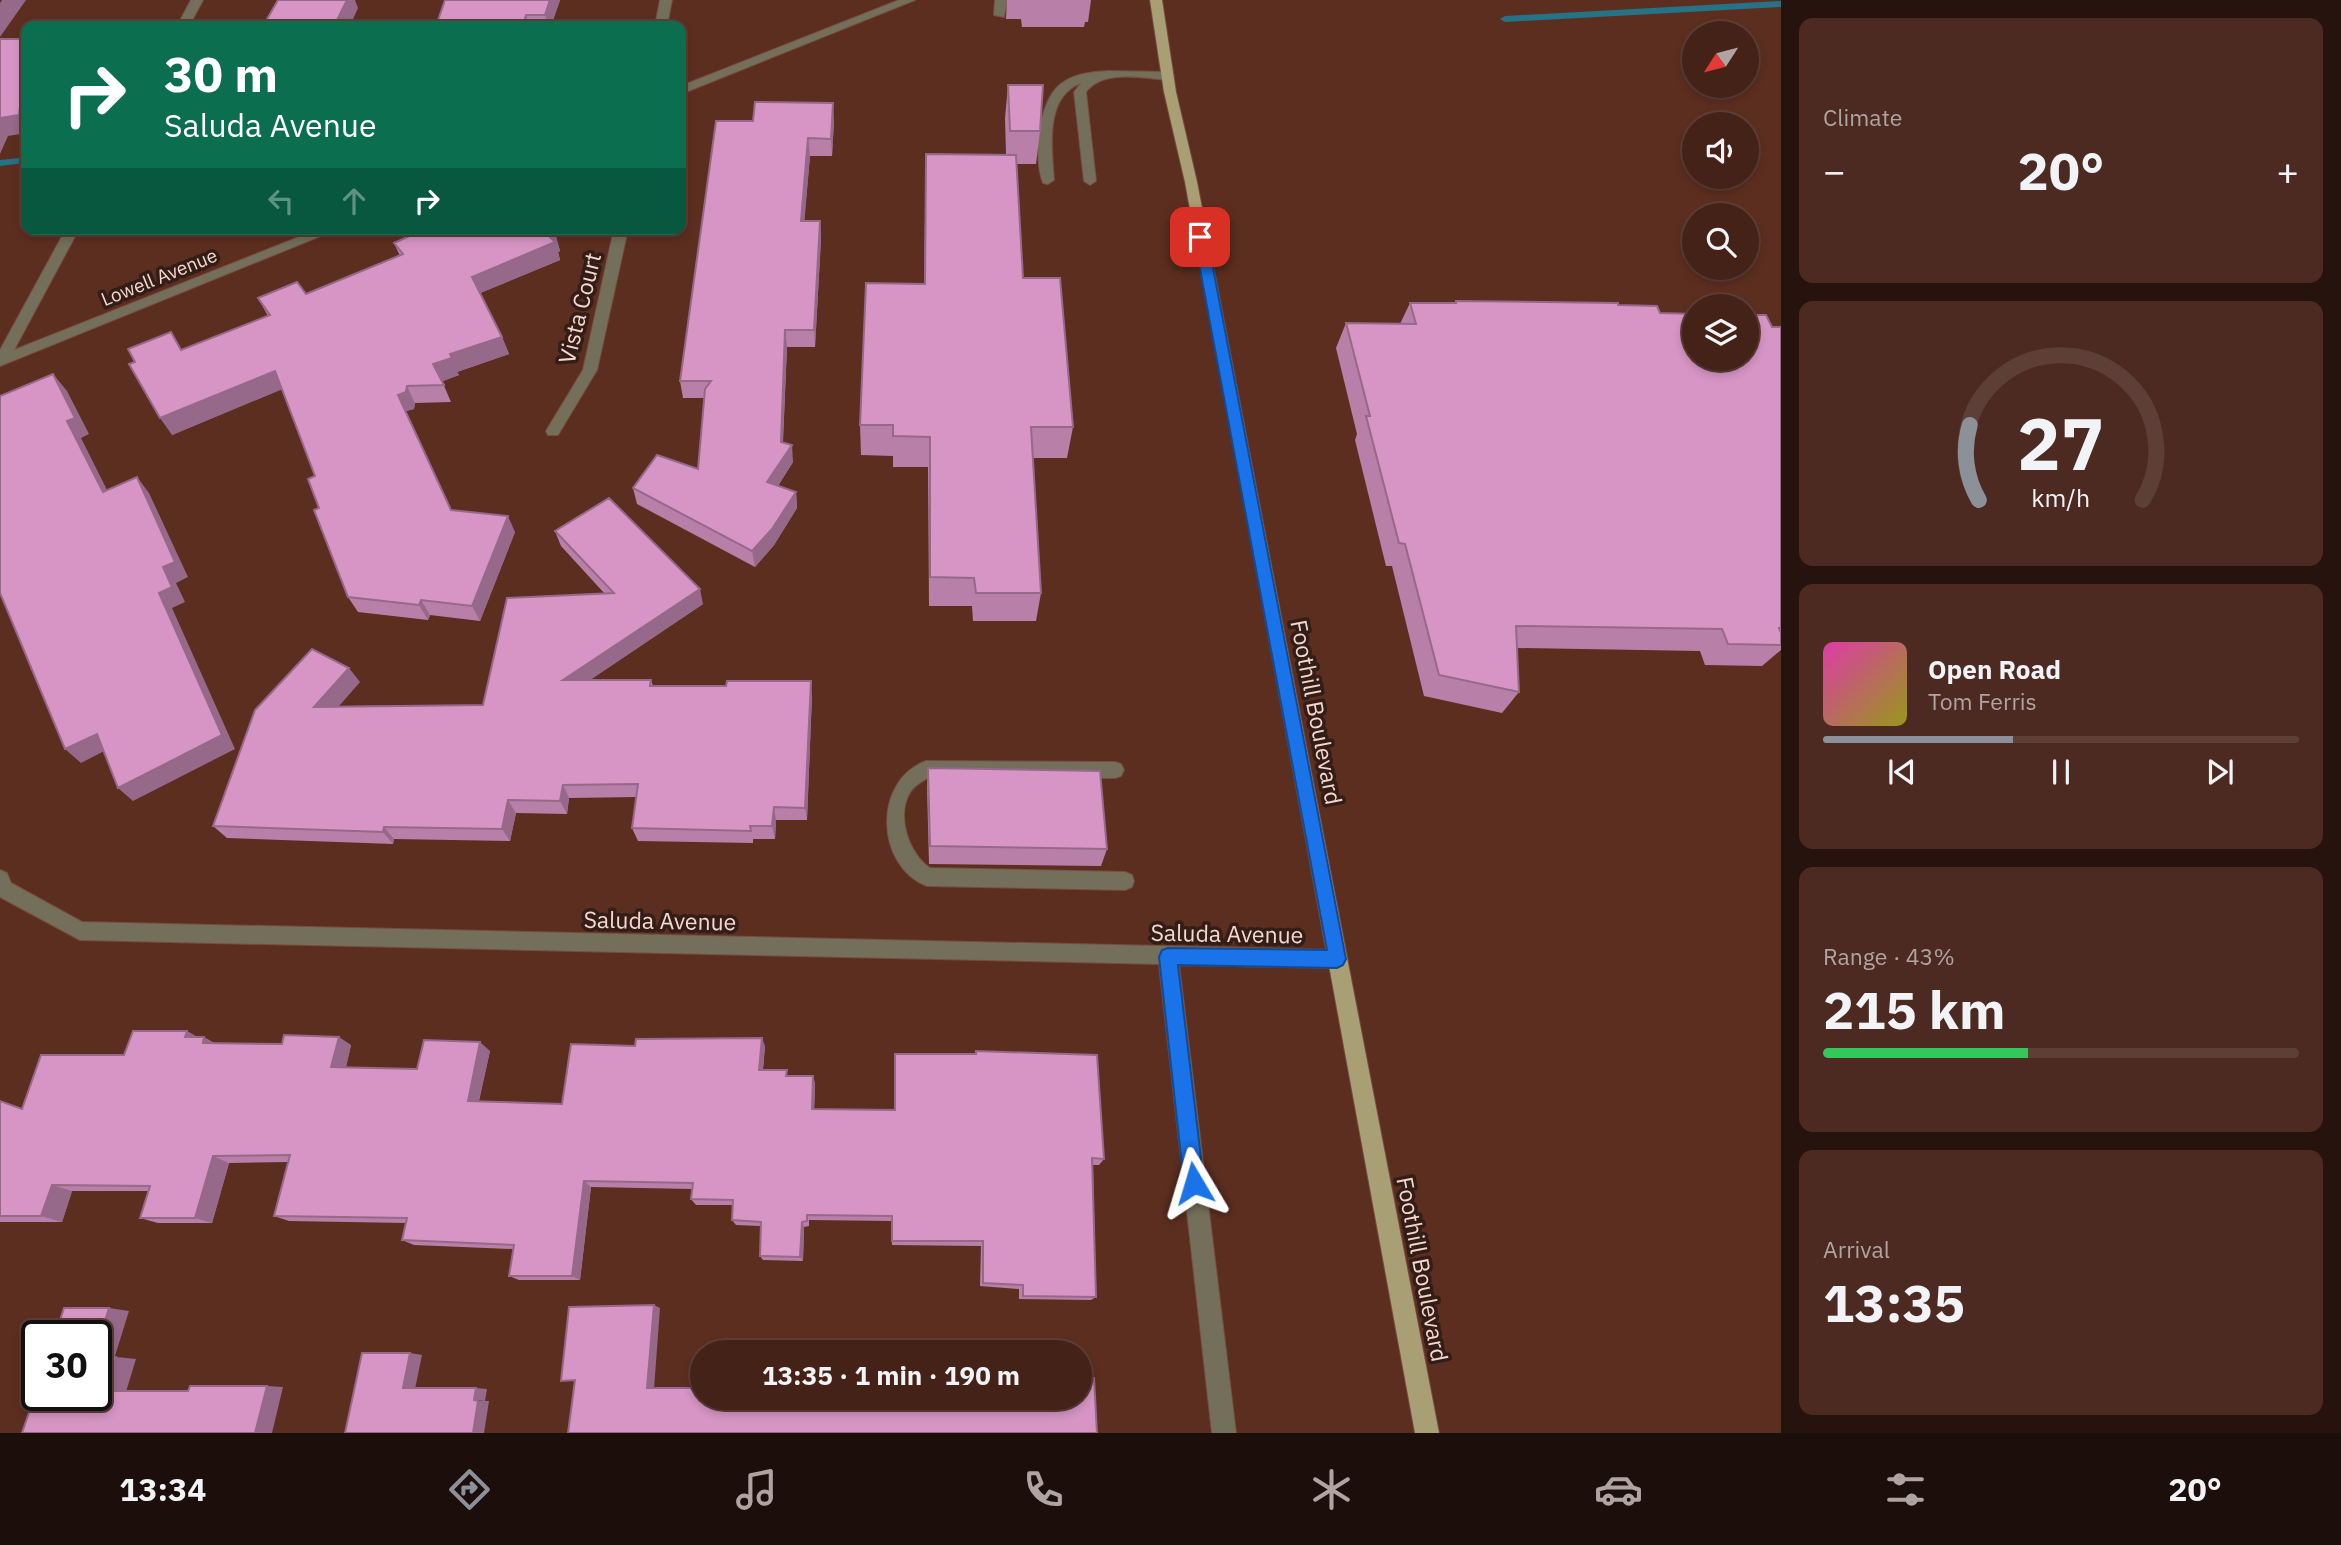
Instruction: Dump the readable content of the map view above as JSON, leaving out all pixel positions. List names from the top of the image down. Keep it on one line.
{"streets":{"main road":["Foothill Boulevard"],"street":["Lowell Avenue","Vista Court","Saluda Avenue"]},"crossings":[["Foothill Boulevard","Saluda Avenue"]],"north":"bottom left","page":{"tile":["Climate",["Range · 43%","215 km"],["Arrival","13:35"]],"turn":["30 m","Saluda Avenue"],"heat":["−","20°","+"],"song":["Open Road","Tom Ferris"],"limit":"30","trip":"13:35 · 1 min · 190 m","tabs":["13:34","20°"],"gauge":["27","km/h"]}}
